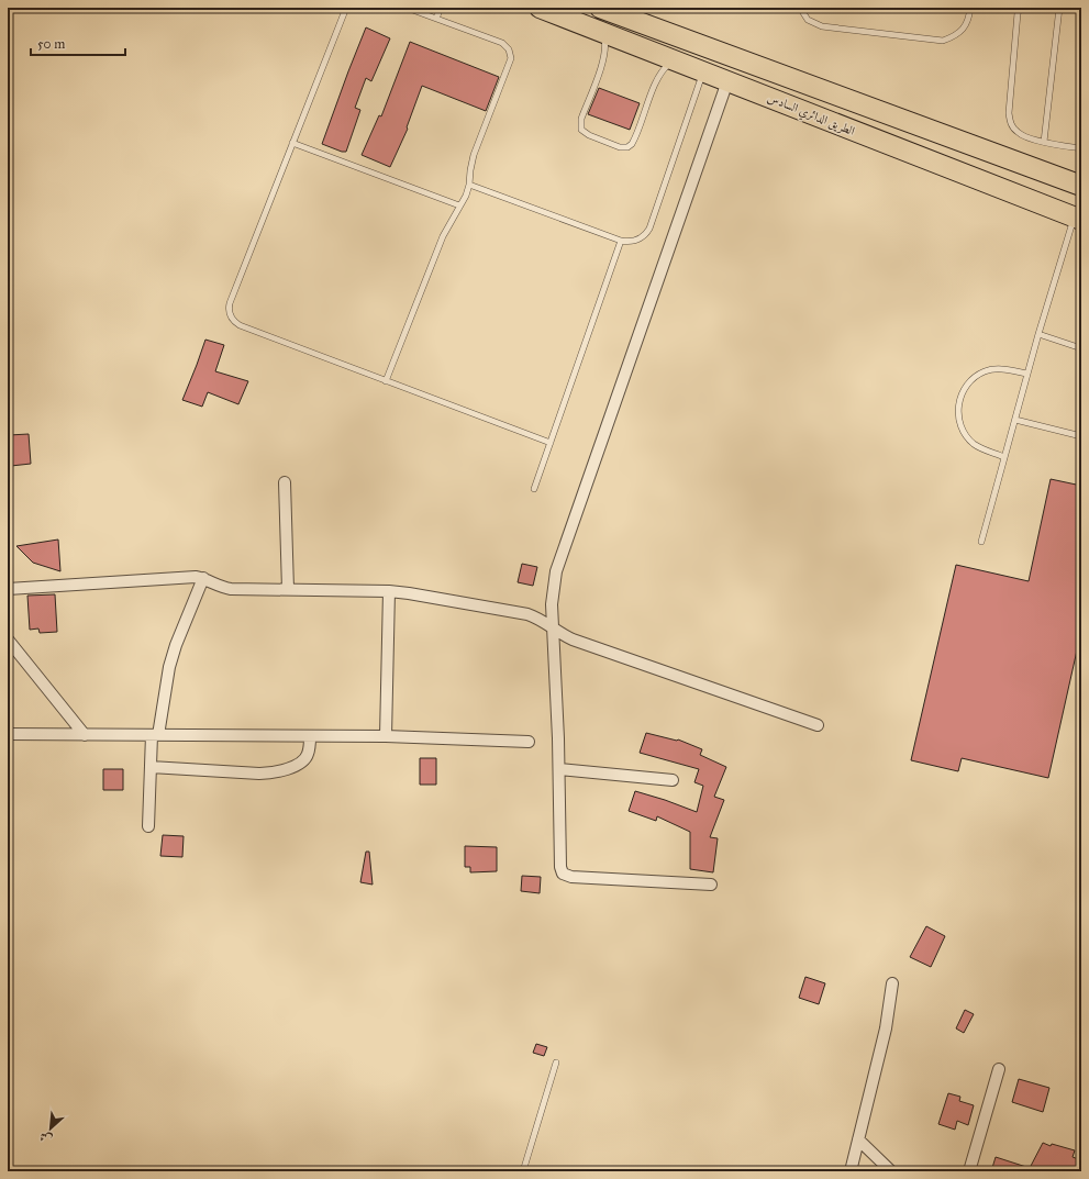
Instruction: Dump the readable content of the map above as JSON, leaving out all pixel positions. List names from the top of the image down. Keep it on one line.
{"streets":{"highway":["الطريق الدائري السادس"]},"scale_bar":"50 m","north":"bottom left"}
